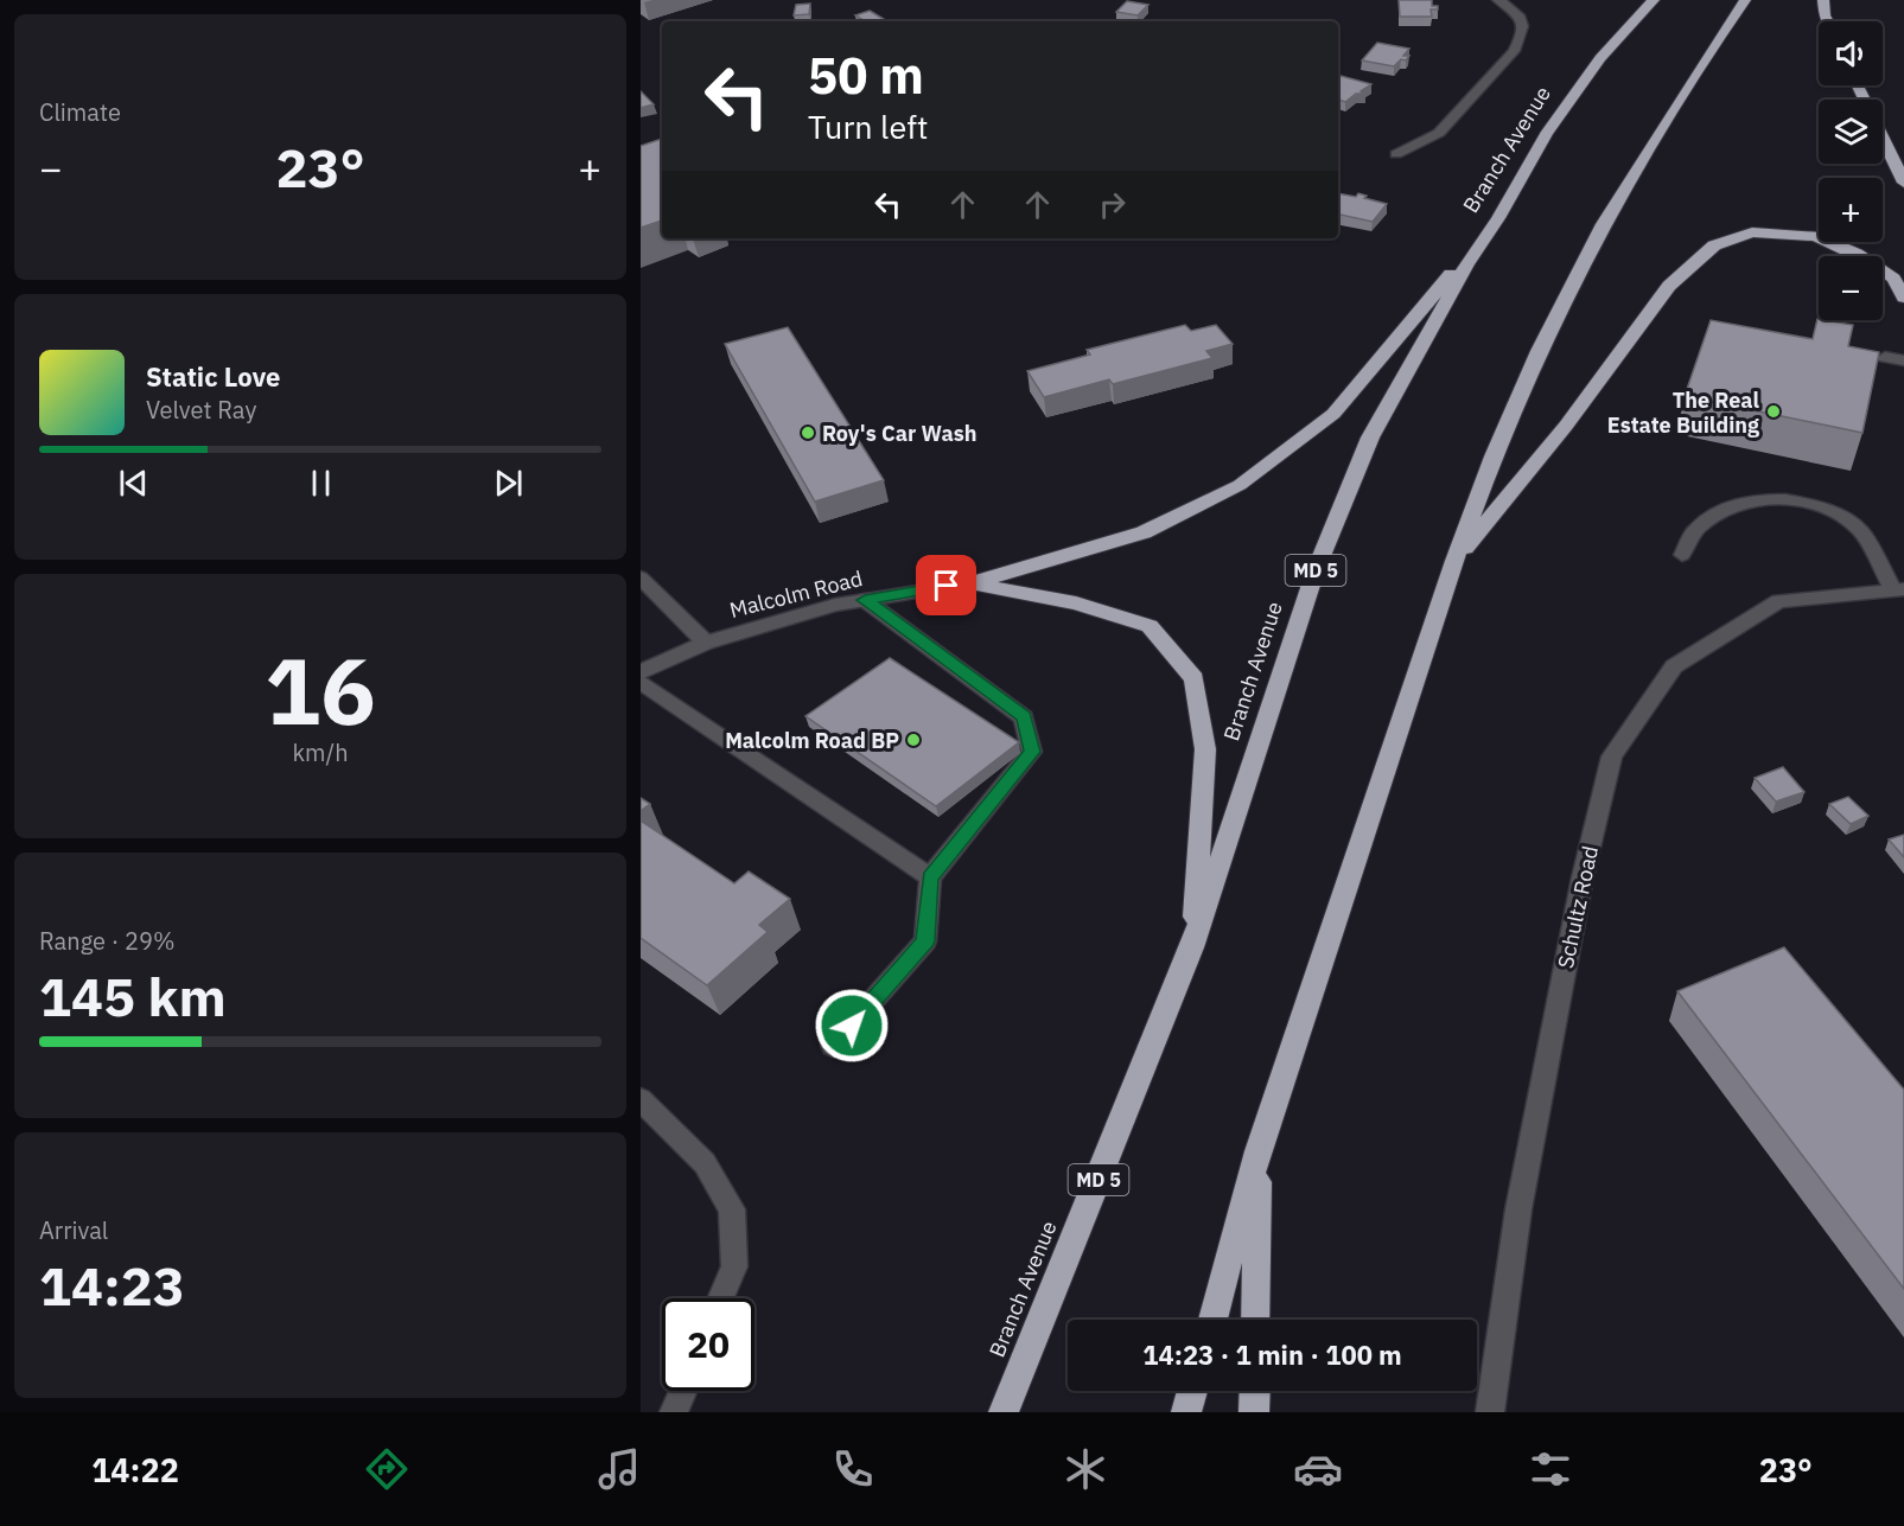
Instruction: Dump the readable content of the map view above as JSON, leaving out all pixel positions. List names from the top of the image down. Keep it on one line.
{"streets":{"highway":["Branch Avenue","MD 5"],"street":["Malcolm Road","Schultz Road"]},"places":["The Real Estate Building","Roy's Car Wash","Malcolm Road BP"],"page":{"tile":["Climate",["16","km/h"],["Range · 29%","145 km"],["Arrival","14:23"]],"map_buttons":["+","−"],"turn":["50 m","Turn left"],"heat":["−","23°","+"],"song":["Static Love","Velvet Ray"],"limit":"20","trip":"14:23 · 1 min · 100 m","tabs":["14:22","23°"]}}
